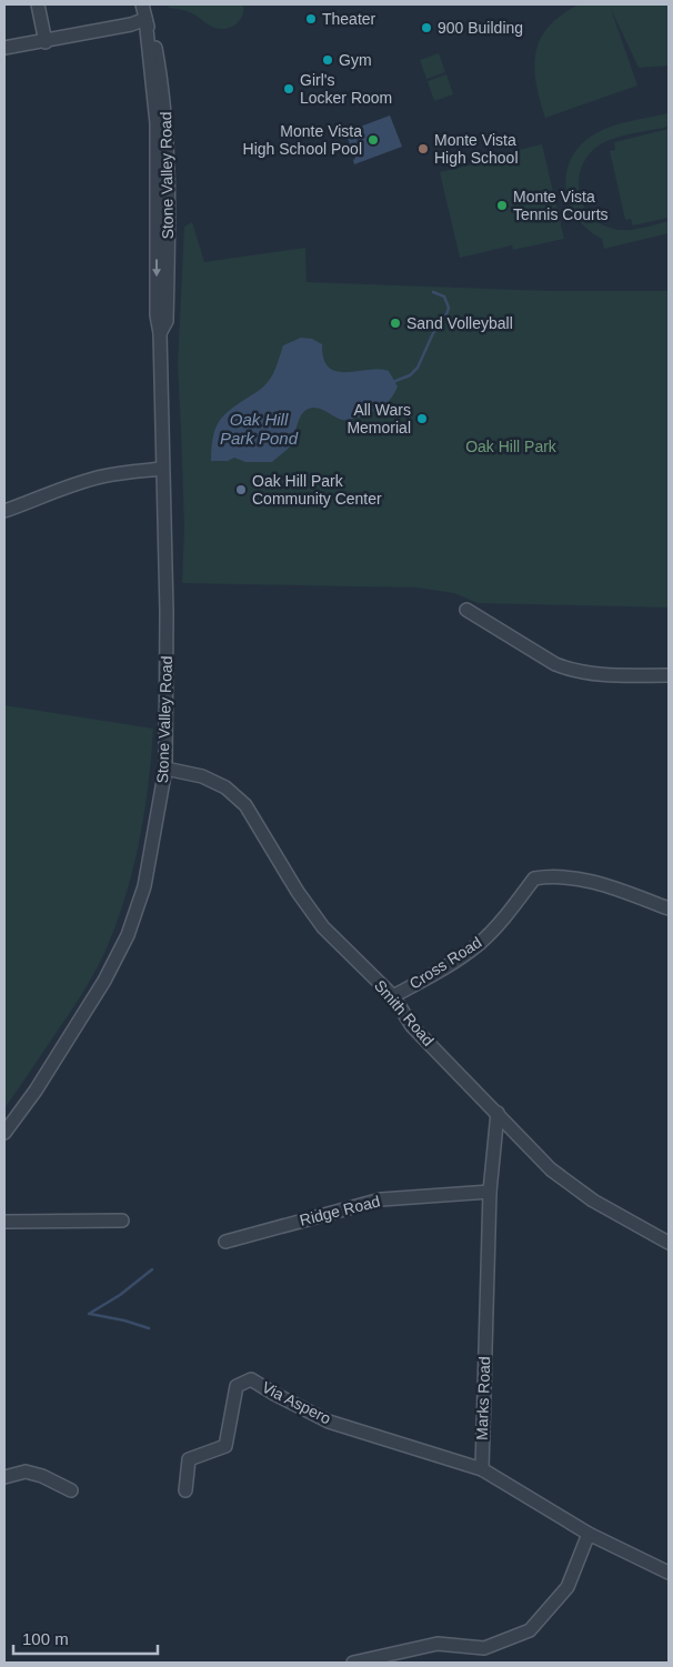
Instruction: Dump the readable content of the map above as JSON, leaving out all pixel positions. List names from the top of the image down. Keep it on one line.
{"streets":{"street":["Stone Valley Road","Cross Road","Smith Road","Ridge Road","Marks Road","Via Aspero"]},"crossings":[["Stone Valley Road","Smith Road"],["Cross Road","Smith Road"],["Smith Road","Marks Road"],["Ridge Road","Marks Road"],["Marks Road","Via Aspero"]],"water":["Oak Hill Park Pond"],"parks":["Oak Hill Park"],"places":["Theater","900 Building","Gym","Girl's Locker Room","Monte Vista High School Pool","Monte Vista High School","Monte Vista Tennis Courts","Sand Volleyball","All Wars Memorial","Oak Hill Park Community Center"],"scale_bar":"100 m"}
